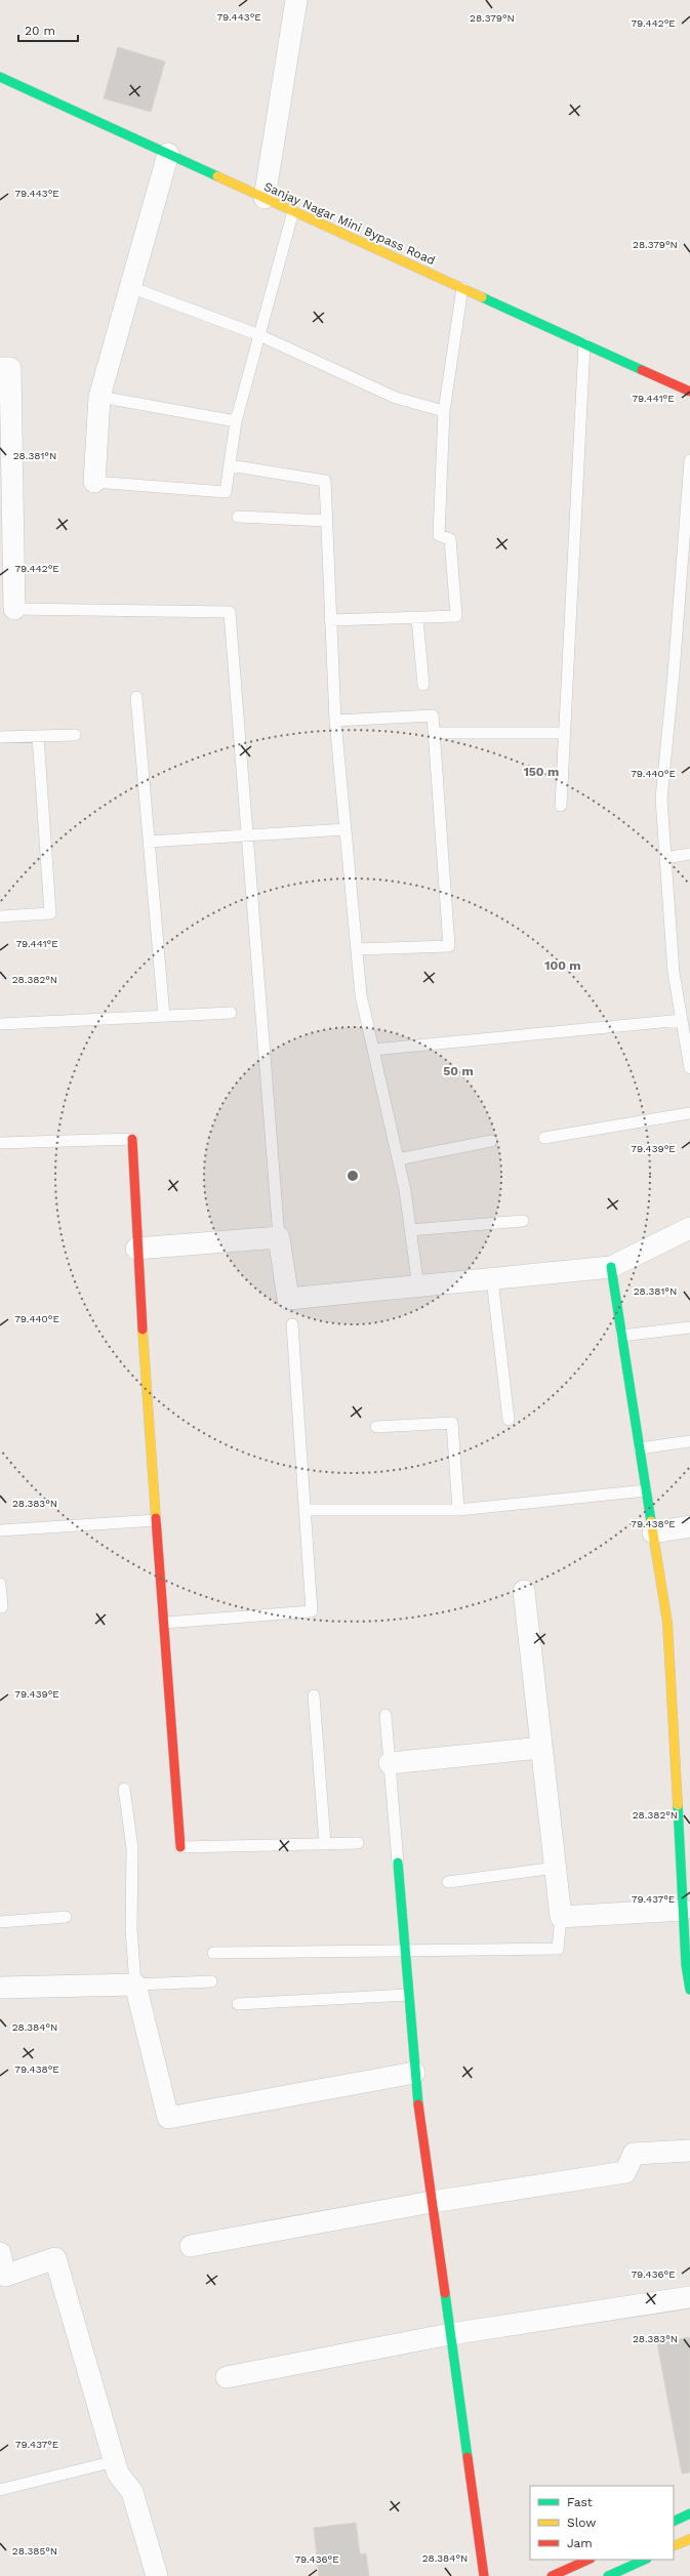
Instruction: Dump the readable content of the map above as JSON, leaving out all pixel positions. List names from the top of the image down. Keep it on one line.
{"streets":{"street":["Sanjay Nagar Mini Bypass Road"]},"legend":["Fast","Slow","Jam"],"scale_bar":"20 m","coordinates":["79.443°E","28.379°N","79.442°E","79.441°E","28.381°N","79.440°E","28.382°N","79.439°E","28.383°N","79.438°E","79.437°E","28.384°N","79.436°E","28.385°N"],"rings":["150 m","100 m","50 m"]}
